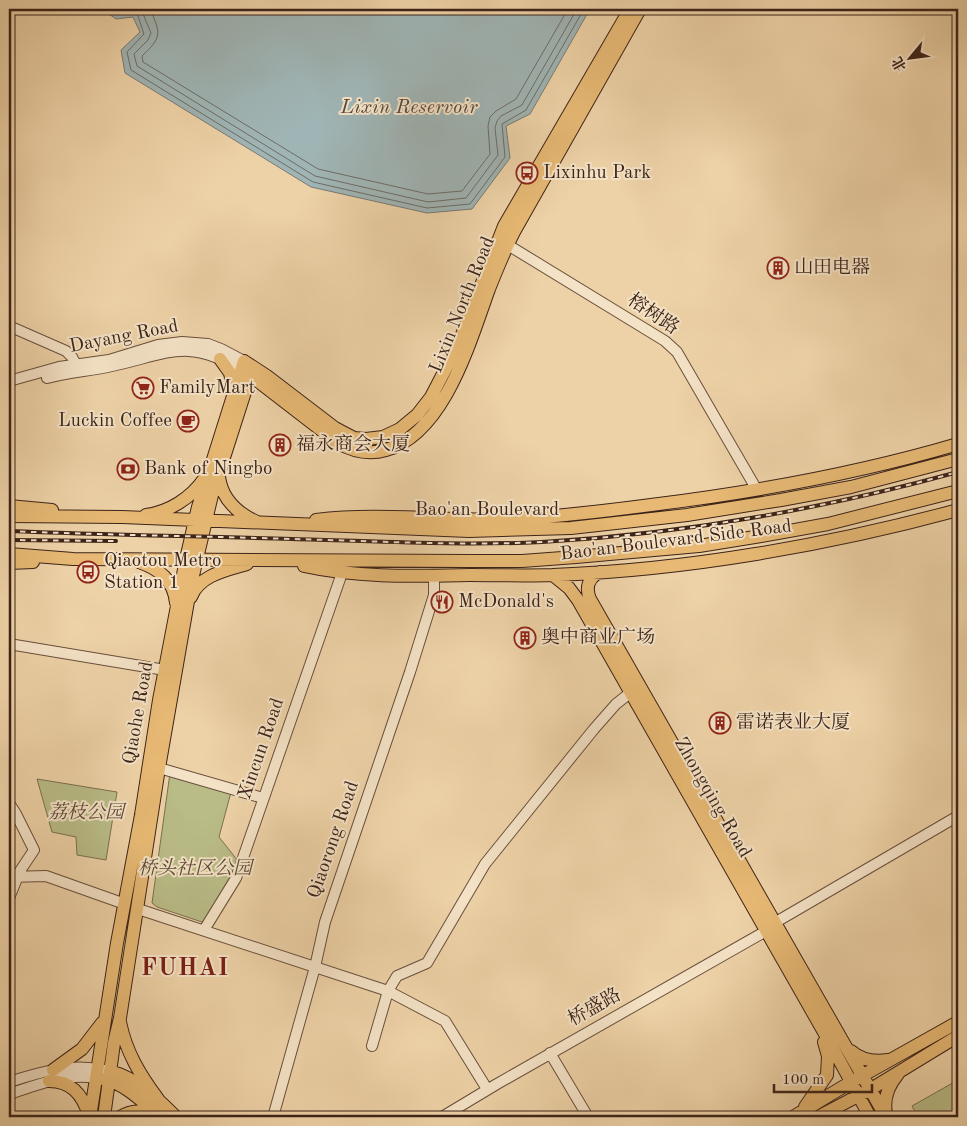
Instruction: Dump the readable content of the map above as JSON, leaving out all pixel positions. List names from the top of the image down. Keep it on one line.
{"streets":{"main road":["Lixin North Road","Bao'an Boulevard","Bao'an Boulevard Side Road","Qiaohe Road","Zhongqing Road"],"street":["榕树路","Dayang Road","Xincun Road","Qiaorong Road","桥盛路"]},"crossings":[["Lixin North Road","榕树路"],["Lixin North Road","Dayang Road"],["Lixin North Road","Qiaohe Road"],["榕树路","Bao'an Boulevard Side Road"],["Dayang Road","Qiaohe Road"],["Bao'an Boulevard","Bao'an Boulevard Side Road"],["Bao'an Boulevard","Qiaohe Road"],["Bao'an Boulevard Side Road","Xincun Road"],["Bao'an Boulevard Side Road","Zhongqing Road"],["Bao'an Boulevard Side Road","Qiaorong Road"],["Zhongqing Road","桥盛路"]],"districts":["FUHAI"],"water":["Lixin Reservoir"],"parks":["荔枝公园","桥头社区公园"],"places":{"bus stop":["Lixinhu Park","Qiaotou Metro Station 1"],"building":["山田电器","福永商会大厦","奥中商业广场","雷诺表业大厦"],"supermarket":["FamilyMart"],"cafe":["Luckin Coffee"],"bank":["Bank of Ningbo"],"restaurant":["McDonald's"]},"scale_bar":"100 m","north":"bottom left"}
